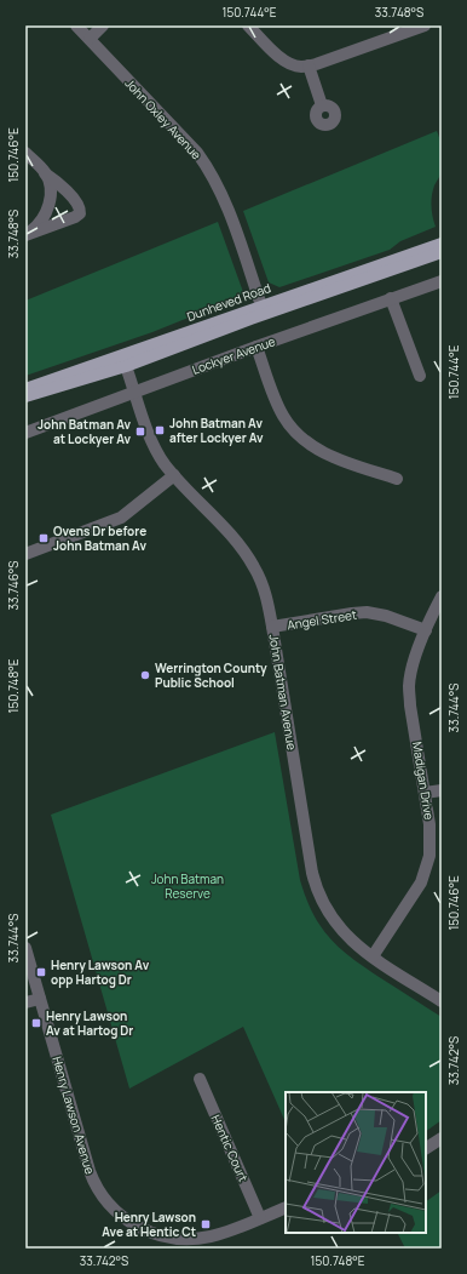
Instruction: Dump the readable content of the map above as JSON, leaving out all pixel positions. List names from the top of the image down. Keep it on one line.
{"streets":{"main road":["Dunheved Road"],"street":["John Oxley Avenue","Lockyer Avenue","Angel Street","John Batman Avenue","Madigan Drive","Henry Lawson Avenue","Hentic Court"]},"crossings":[["John Oxley Avenue","Dunheved Road"],["Dunheved Road","John Batman Avenue"],["Lockyer Avenue","John Batman Avenue"],["Angel Street","John Batman Avenue"],["Angel Street","Madigan Drive"],["John Batman Avenue","Madigan Drive"],["Henry Lawson Avenue","Hentic Court"]],"parks":["John Batman Reserve"],"places":{"transit":["John Batman Av after Lockyer Av","John Batman Av at Lockyer Av","Ovens Dr before John Batman Av","Henry Lawson Av opp Hartog Dr","Henry Lawson Av at Hartog Dr","Henry Lawson Ave at Hentic Ct"],"other":["Werrington County Public School"]},"coordinates":["150.744°E","33.748°S","150.746°E","33.746°S","150.748°E","33.744°S","33.742°S"]}
